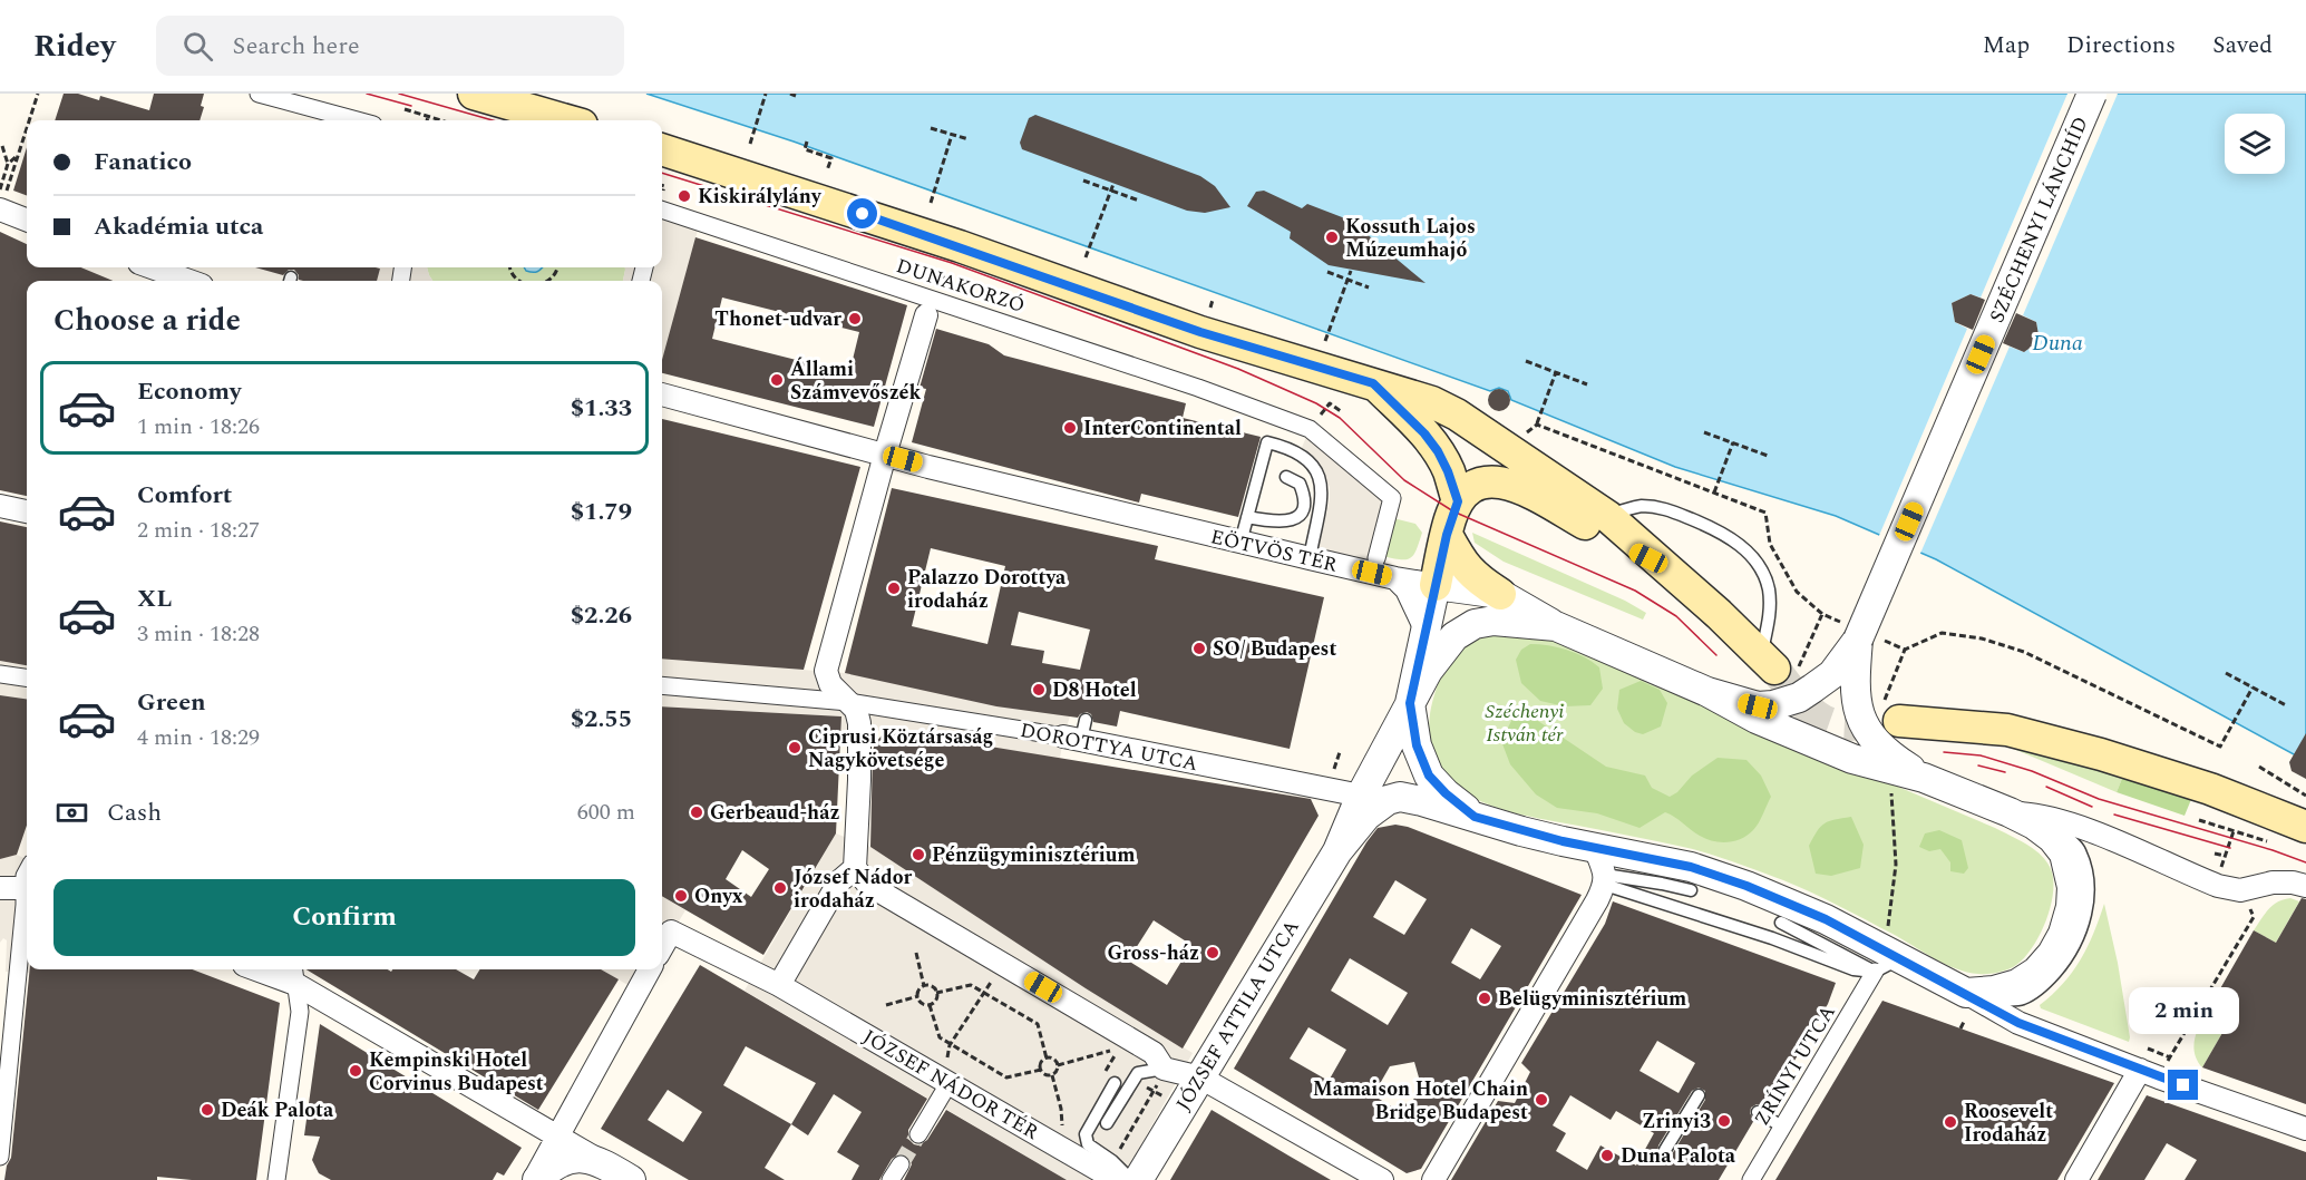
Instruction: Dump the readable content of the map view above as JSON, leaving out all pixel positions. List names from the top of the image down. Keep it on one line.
{"streets":{"street":["SZÉCHENYI LÁNCHÍD","DUNAKORZÓ","EÖTVÖS TÉR","DOROTTYA UTCA","JÓZSEF ATTILA UTCA","ZRÍNYI UTCA","JÓZSEF NÁDOR TÉR"]},"water":["Duna"],"parks":["Széchenyi István tér"],"places":["Kiskirálylány","Kossuth Lajos Múzeumhajó","Thonet-udvar","Állami Számvevőszék","InterContinental","Palazzo Dorottya irodaház","SO/ Budapest","D8 Hotel","Ciprusi Köztársaság Nagykövetsége","Gerbeaud-ház","Pénzügyminisztérium","József Nádor irodaház","Onyx","Gross-ház","Belügyminisztérium","Kempinski Hotel Corvinus Budapest","Mamaison Hotel Chain Bridge Budapest","Deák Palota","Zrinyi3","Roosevelt Irodaház","Duna Palota"],"page":{"header":"Ridey","search":"Search here","nav":["Map","Directions","Saved"],"banner":["Fanatico","Akadémia utca"],"heading":"Choose a ride","list":[{"name":"Economy","note":"1 min · 18:26","value":"$1.33"},{"name":"Comfort","note":"2 min · 18:27","value":"$1.79"},{"name":"XL","note":"3 min · 18:28","value":"$2.26"},{"name":"Green","note":"4 min · 18:29","value":"$2.55"}],"pay":["Cash","600 m"],"buttons":"Confirm","bubble":"2 min"}}
